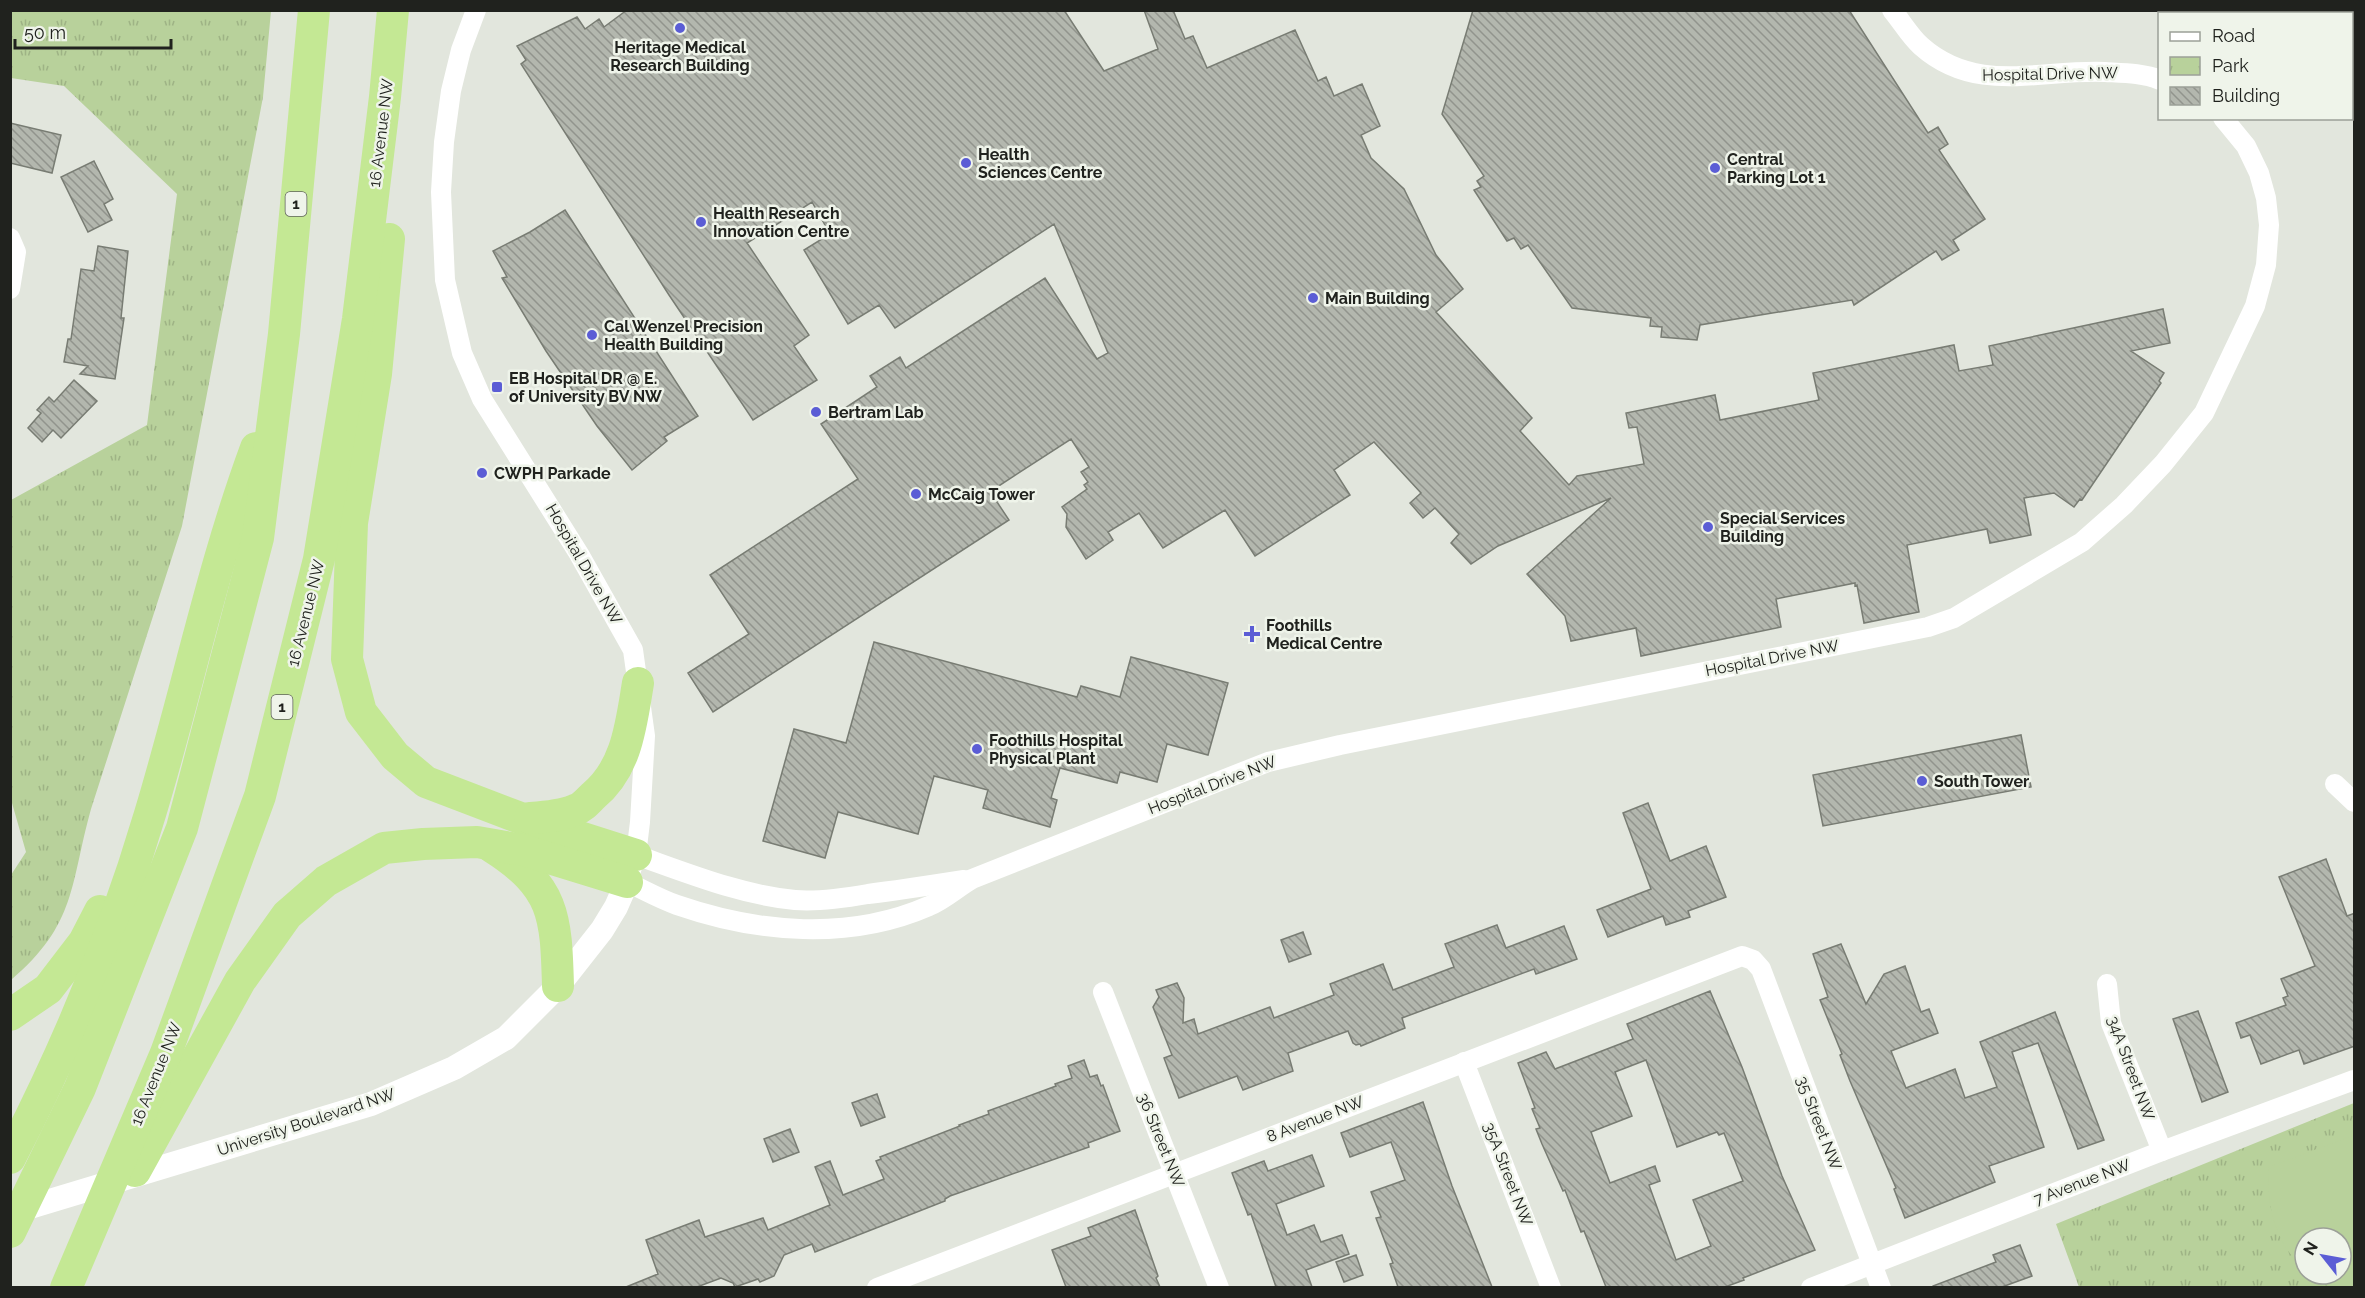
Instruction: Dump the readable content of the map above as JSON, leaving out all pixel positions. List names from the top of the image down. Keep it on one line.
{"streets":{"highway":["16 Avenue NW","1"],"street":["Hospital Drive NW","34A Street NW","8 Avenue NW","University Boulevard NW","35 Street NW","36 Street NW","35A Street NW","7 Avenue NW"]},"crossings":[["Hospital Drive NW","University Boulevard NW"],["34A Street NW","7 Avenue NW"],["8 Avenue NW","35 Street NW"],["8 Avenue NW","36 Street NW"],["8 Avenue NW","35A Street NW"],["35 Street NW","7 Avenue NW"]],"places":{"other":["Heritage Medical Research Building","Health Sciences Centre","Central Parking Lot 1","Health Research Innovation Centre","Main Building","Cal Wenzel Precision Health Building","Bertram Lab","CWPH Parkade","McCaig Tower","Special Services Building","Foothills Hospital Physical Plant","South Tower"],"transit":["EB Hospital DR @ E. of University BV NW"],"health":["Foothills Medical Centre"]},"legend":["Road","Park","Building"],"scale_bar":"50 m","north":"top left"}
